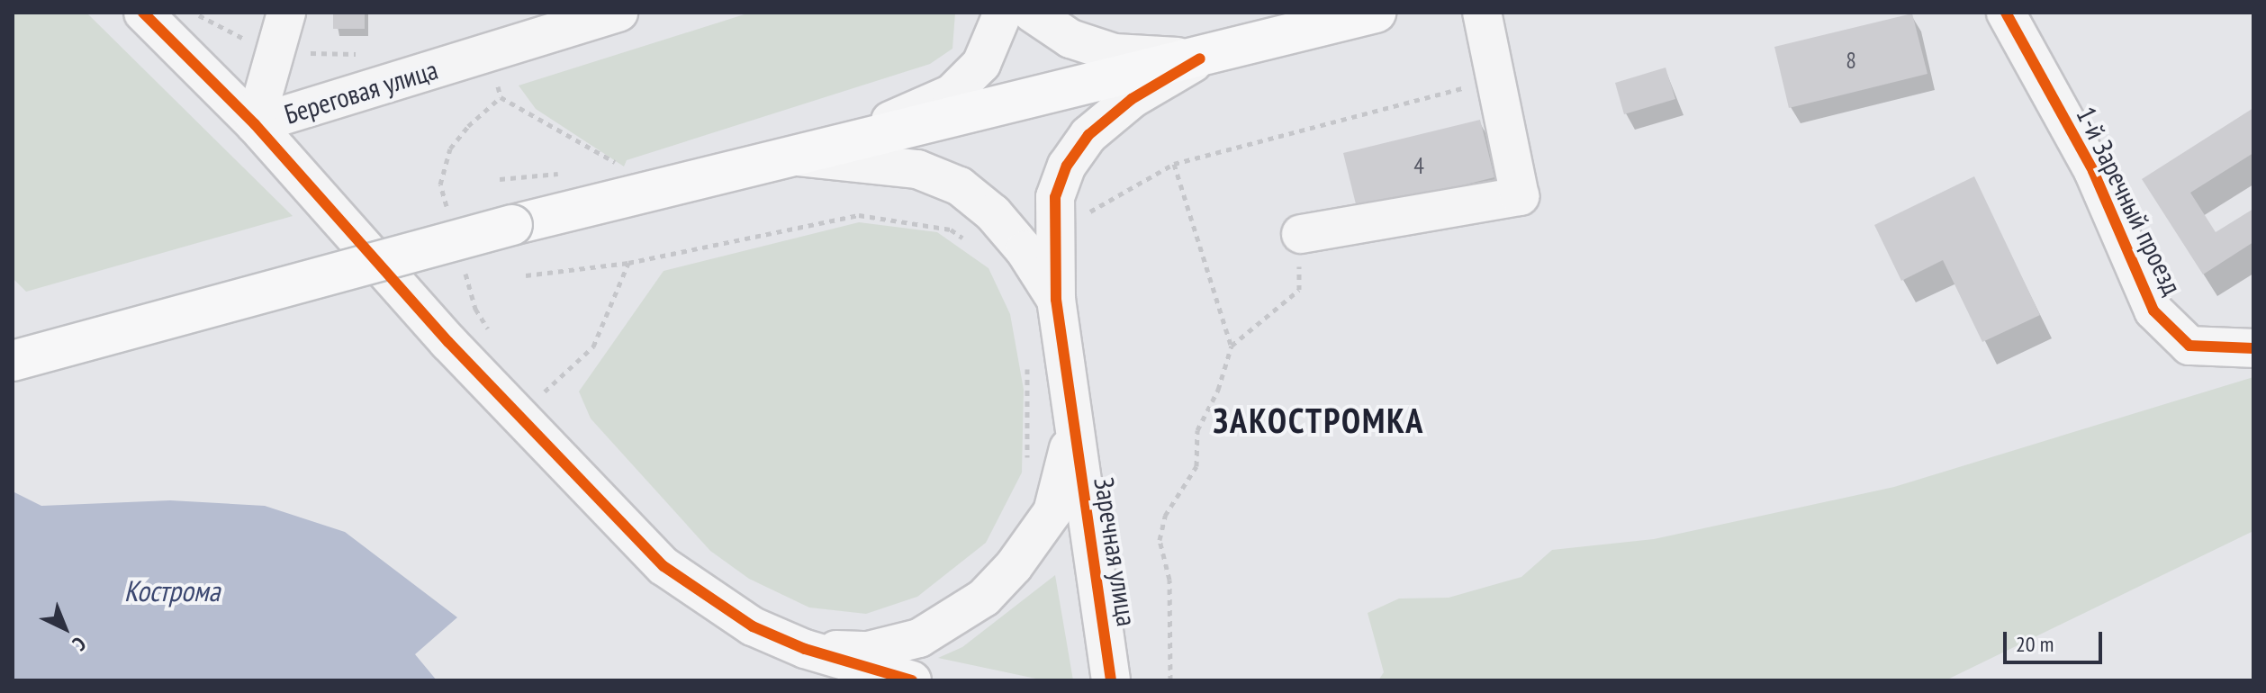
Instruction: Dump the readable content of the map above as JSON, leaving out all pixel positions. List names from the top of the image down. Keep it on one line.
{"streets":{"street":["Береговая улица","1-й Заречный проезд","Заречная улица"]},"districts":["ЗАКОСТРОМКА"],"water":["Кострома"],"house_numbers":["8","4"],"scale_bar":"20 m","north":"bottom right"}
